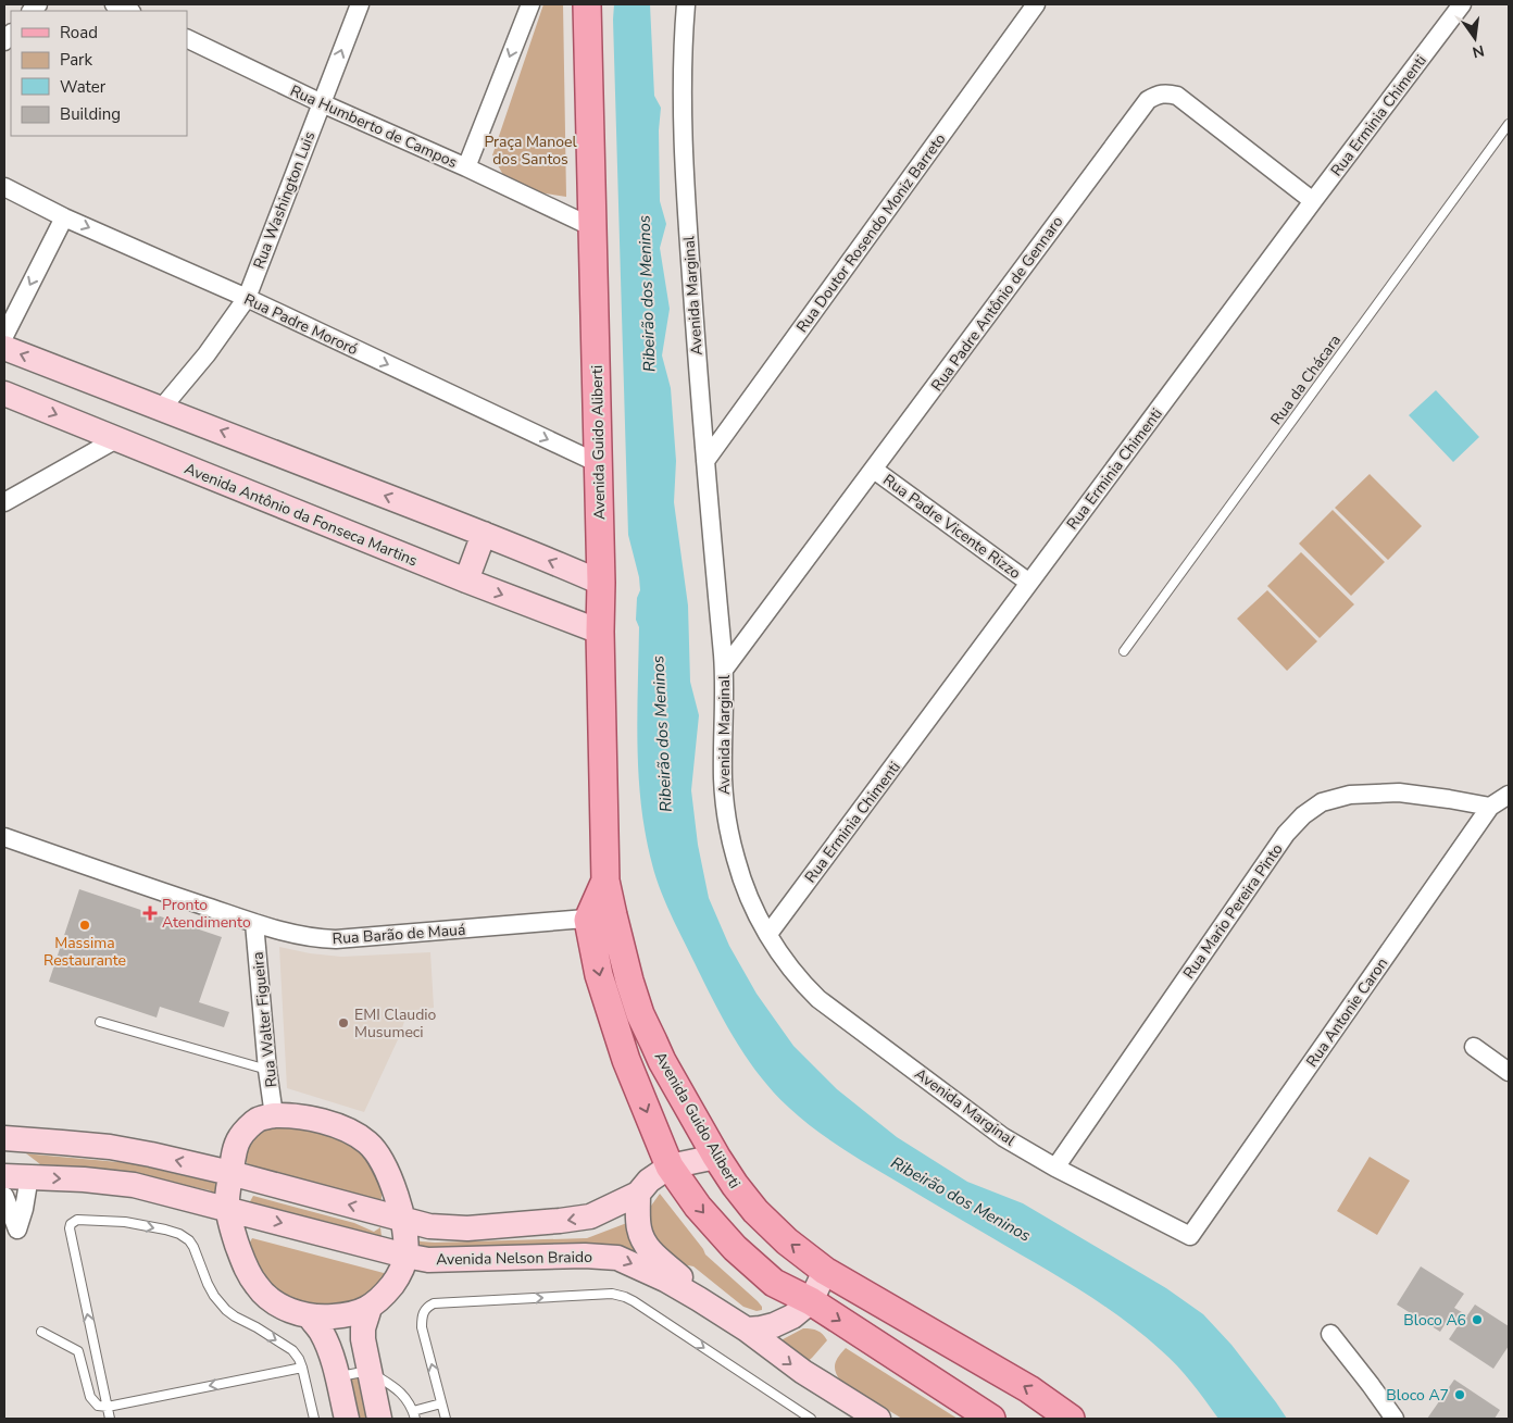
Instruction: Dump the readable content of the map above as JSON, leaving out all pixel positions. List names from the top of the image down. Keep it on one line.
{"streets":{"main road":["Avenida Guido Aliberti"],"street":["Rua Erminia Chimenti","Rua Humberto de Campos","Rua Washington Luis","Rua Doutor Rosendo Moniz Barreto","Avenida Marginal","Rua Padre Antônio de Gennaro","Rua Padre Mororó","Avenida Antônio da Fonseca Martins","Rua Padre Vicente Rizzo","Rua Mario Pereira Pinto","Rua Barão de Mauá","Rua Antonie Caron","Rua Walter Figueira","Avenida Nelson Braido"],"lane":["Rua da Chácara"]},"crossings":[["Rua Erminia Chimenti","Avenida Marginal"],["Rua Erminia Chimenti","Rua Padre Antônio de Gennaro"],["Rua Erminia Chimenti","Rua Padre Vicente Rizzo"],["Rua Humberto de Campos","Rua Washington Luis"],["Rua Humberto de Campos","Avenida Guido Aliberti"],["Rua Washington Luis","Rua Padre Mororó"],["Rua Doutor Rosendo Moniz Barreto","Avenida Marginal"],["Avenida Marginal","Rua Padre Antônio de Gennaro"],["Avenida Marginal","Rua Mario Pereira Pinto"],["Avenida Marginal","Rua Antonie Caron"],["Rua Padre Antônio de Gennaro","Rua Padre Vicente Rizzo"],["Rua Padre Mororó","Avenida Guido Aliberti"],["Avenida Guido Aliberti","Avenida Antônio da Fonseca Martins"],["Avenida Guido Aliberti","Rua Barão de Mauá"],["Avenida Guido Aliberti","Avenida Nelson Braido"],["Rua Mario Pereira Pinto","Rua Antonie Caron"],["Rua Barão de Mauá","Rua Walter Figueira"]],"water":["Ribeirão dos Meninos"],"parks":["Praça Manoel dos Santos"],"places":{"health":["Pronto Atendimento"],"other":["Massima Restaurante","EMI Claudio Musumeci","Bloco A6","Bloco A7"]},"legend":["Road","Park","Water","Building"],"north":"bottom"}
